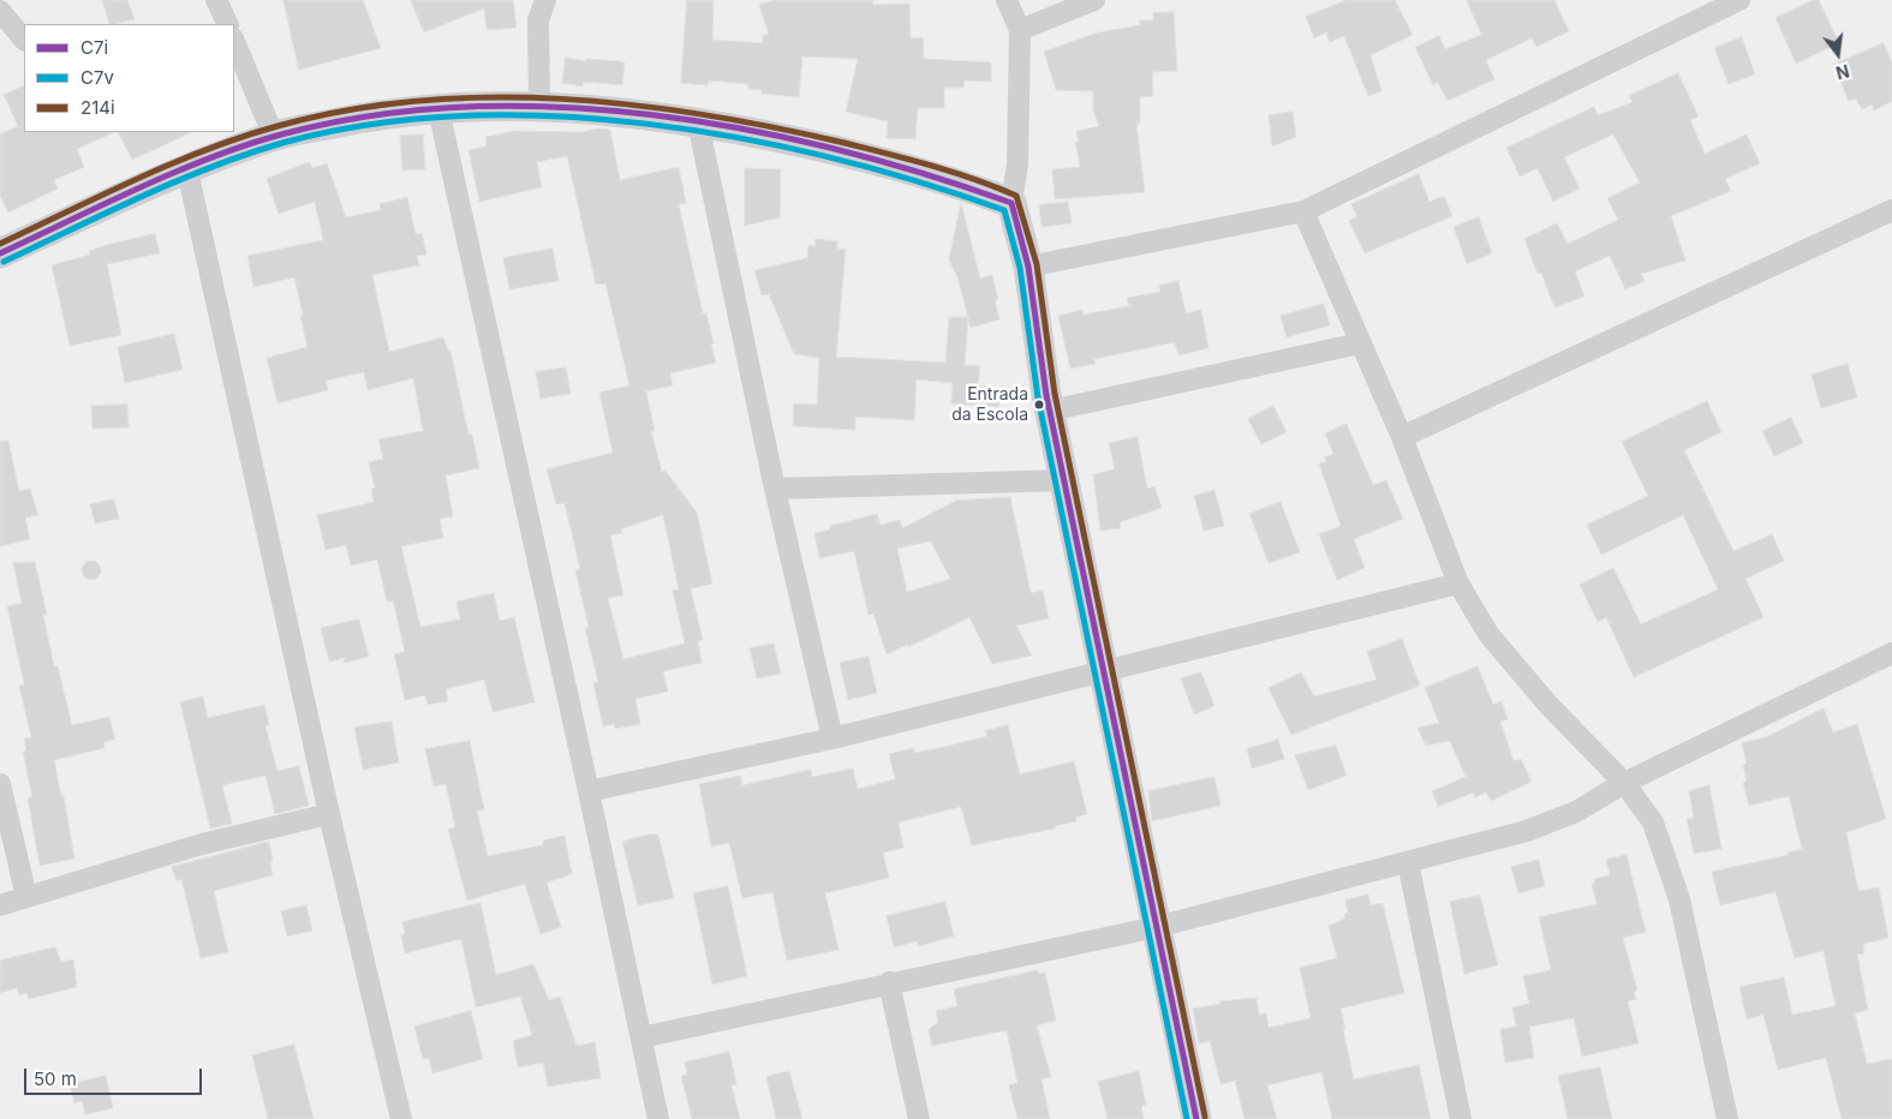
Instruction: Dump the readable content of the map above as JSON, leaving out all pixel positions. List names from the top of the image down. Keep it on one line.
{"places":["Entrada da Escola"],"lines":["transit line 214i","transit line C7i","transit line C7v"],"legend":["C7i","C7v","214i"],"scale_bar":"50 m","north":"bottom"}
